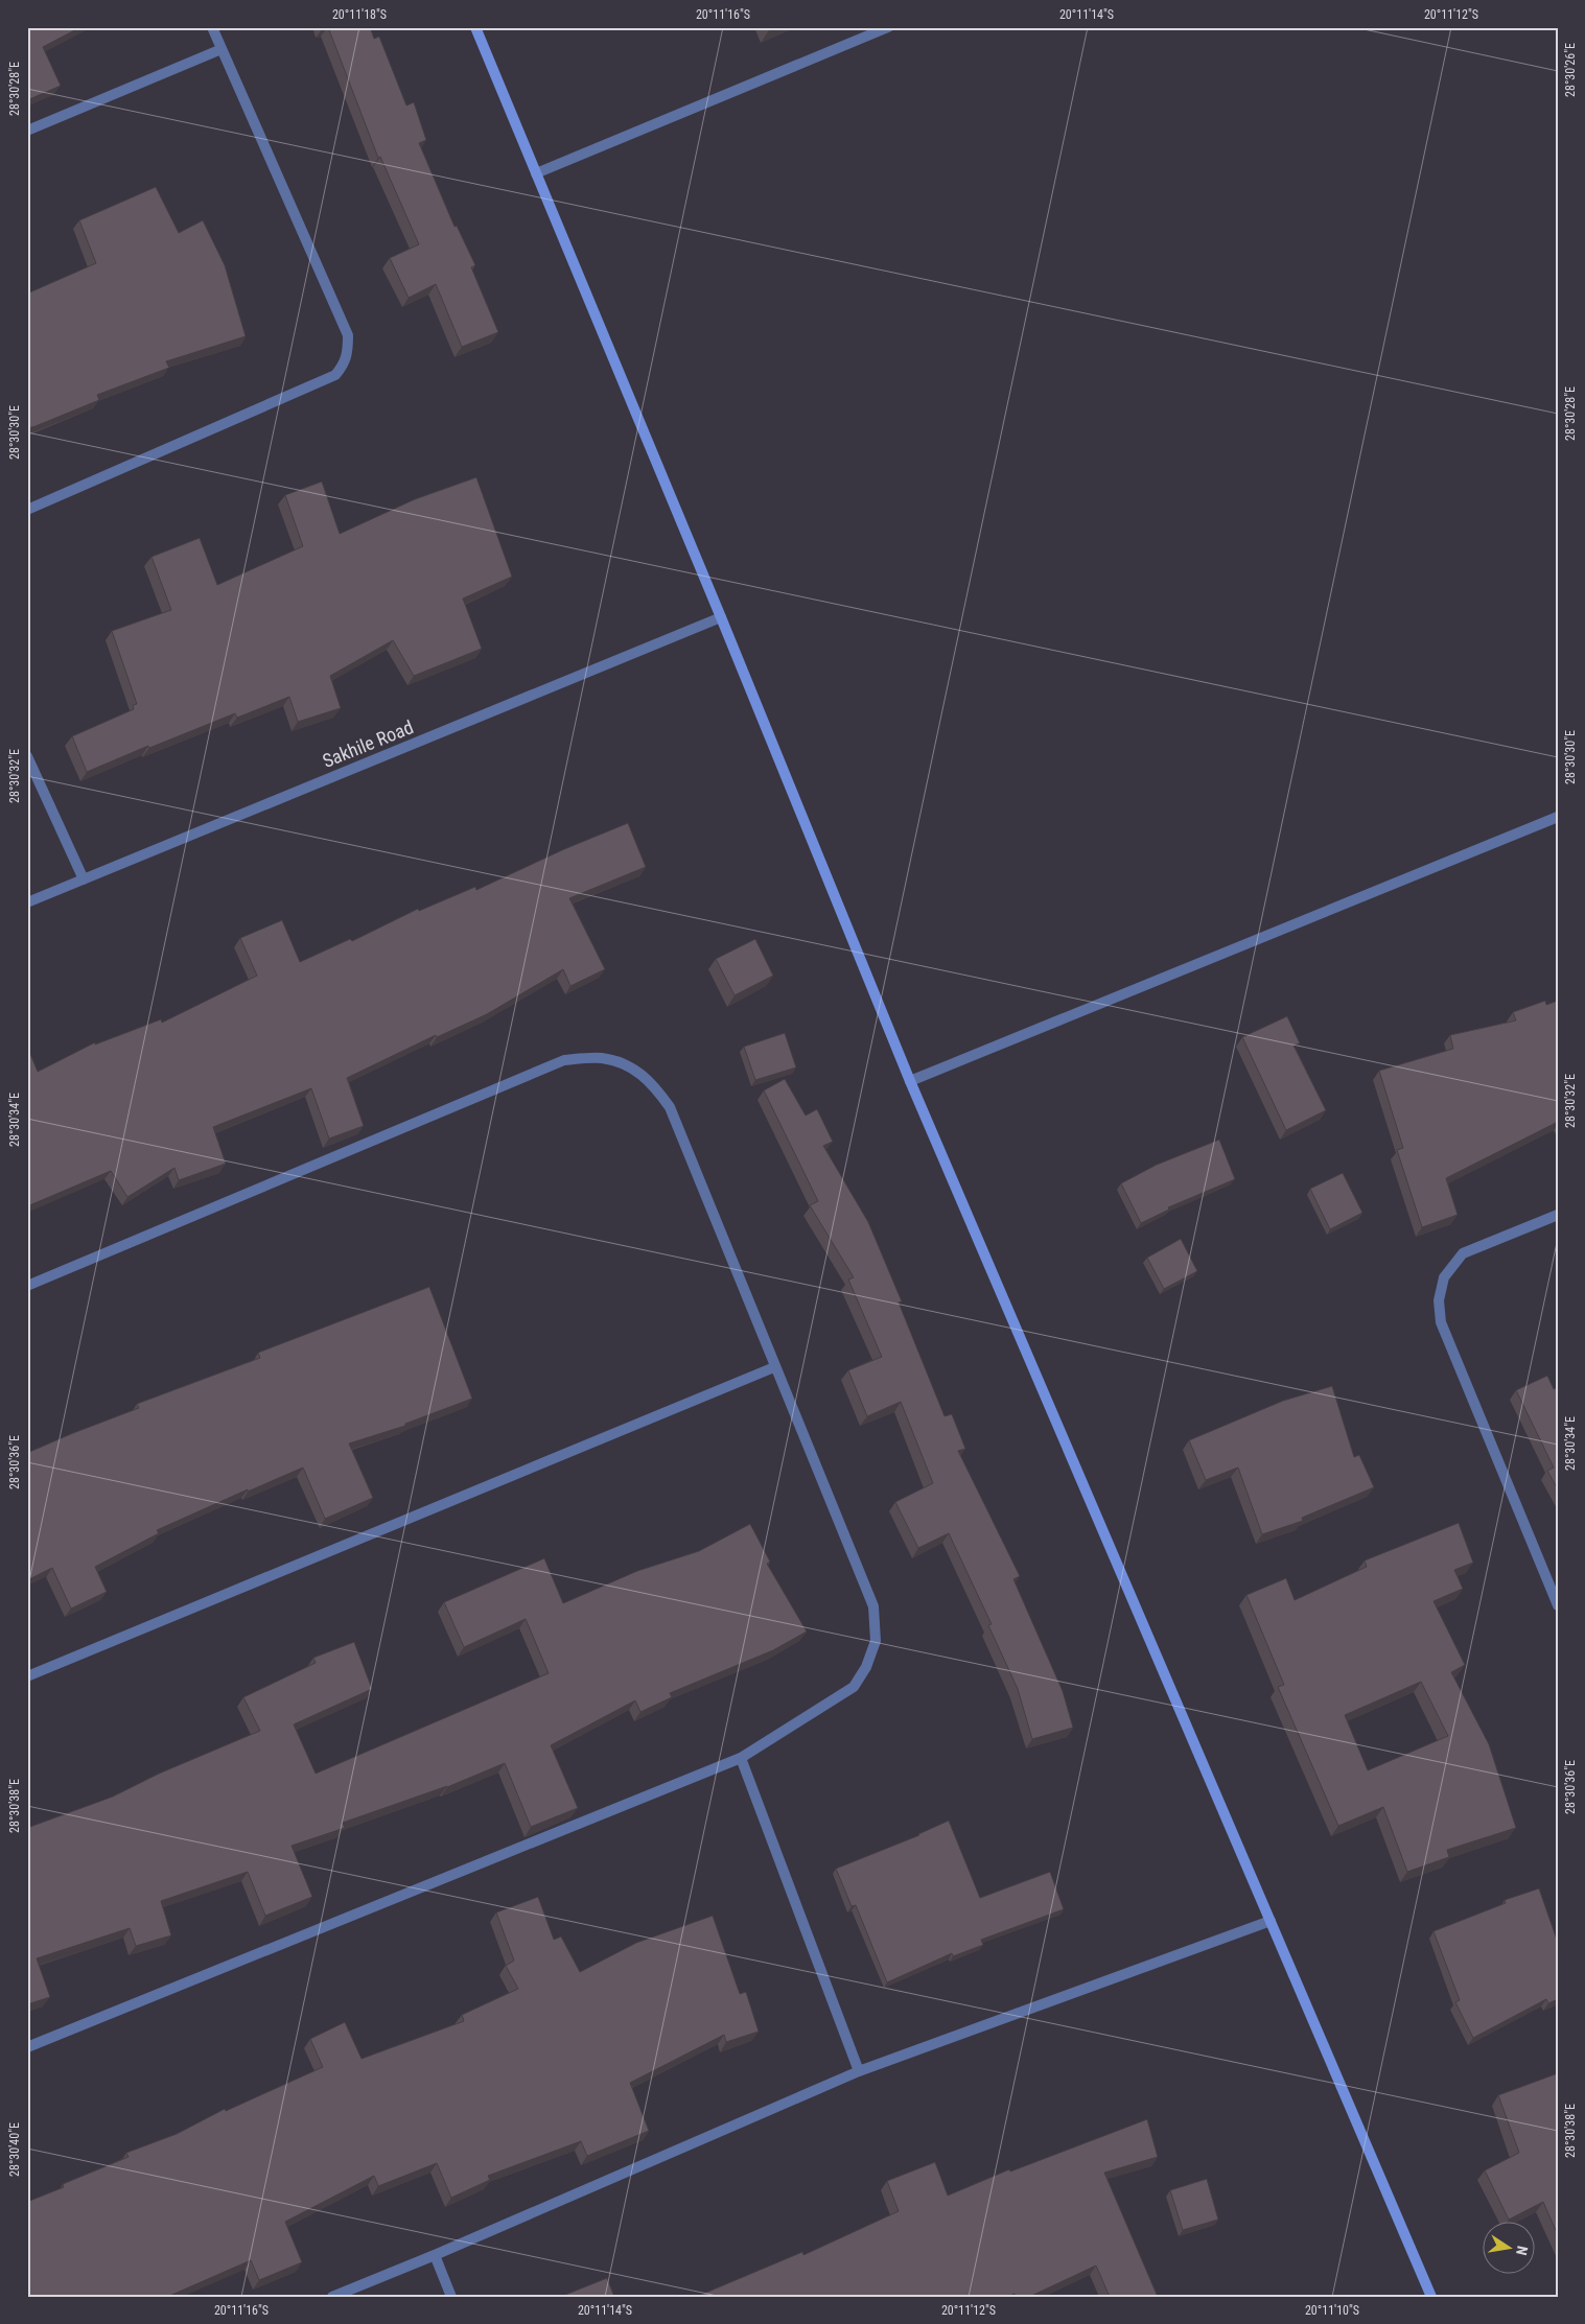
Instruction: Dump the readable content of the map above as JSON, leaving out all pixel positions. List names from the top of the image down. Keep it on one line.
{"streets":{"street":["Sakhile Road"]},"north":"right","coordinates":["20°11'18\"S","20°11'16\"S","20°11'14\"S","20°11'12\"S","28°30'26\"E","28°30'28\"E","28°30'30\"E","28°30'32\"E","28°30'34\"E","28°30'36\"E","28°30'38\"E","28°30'40\"E","20°11'10\"S"]}
